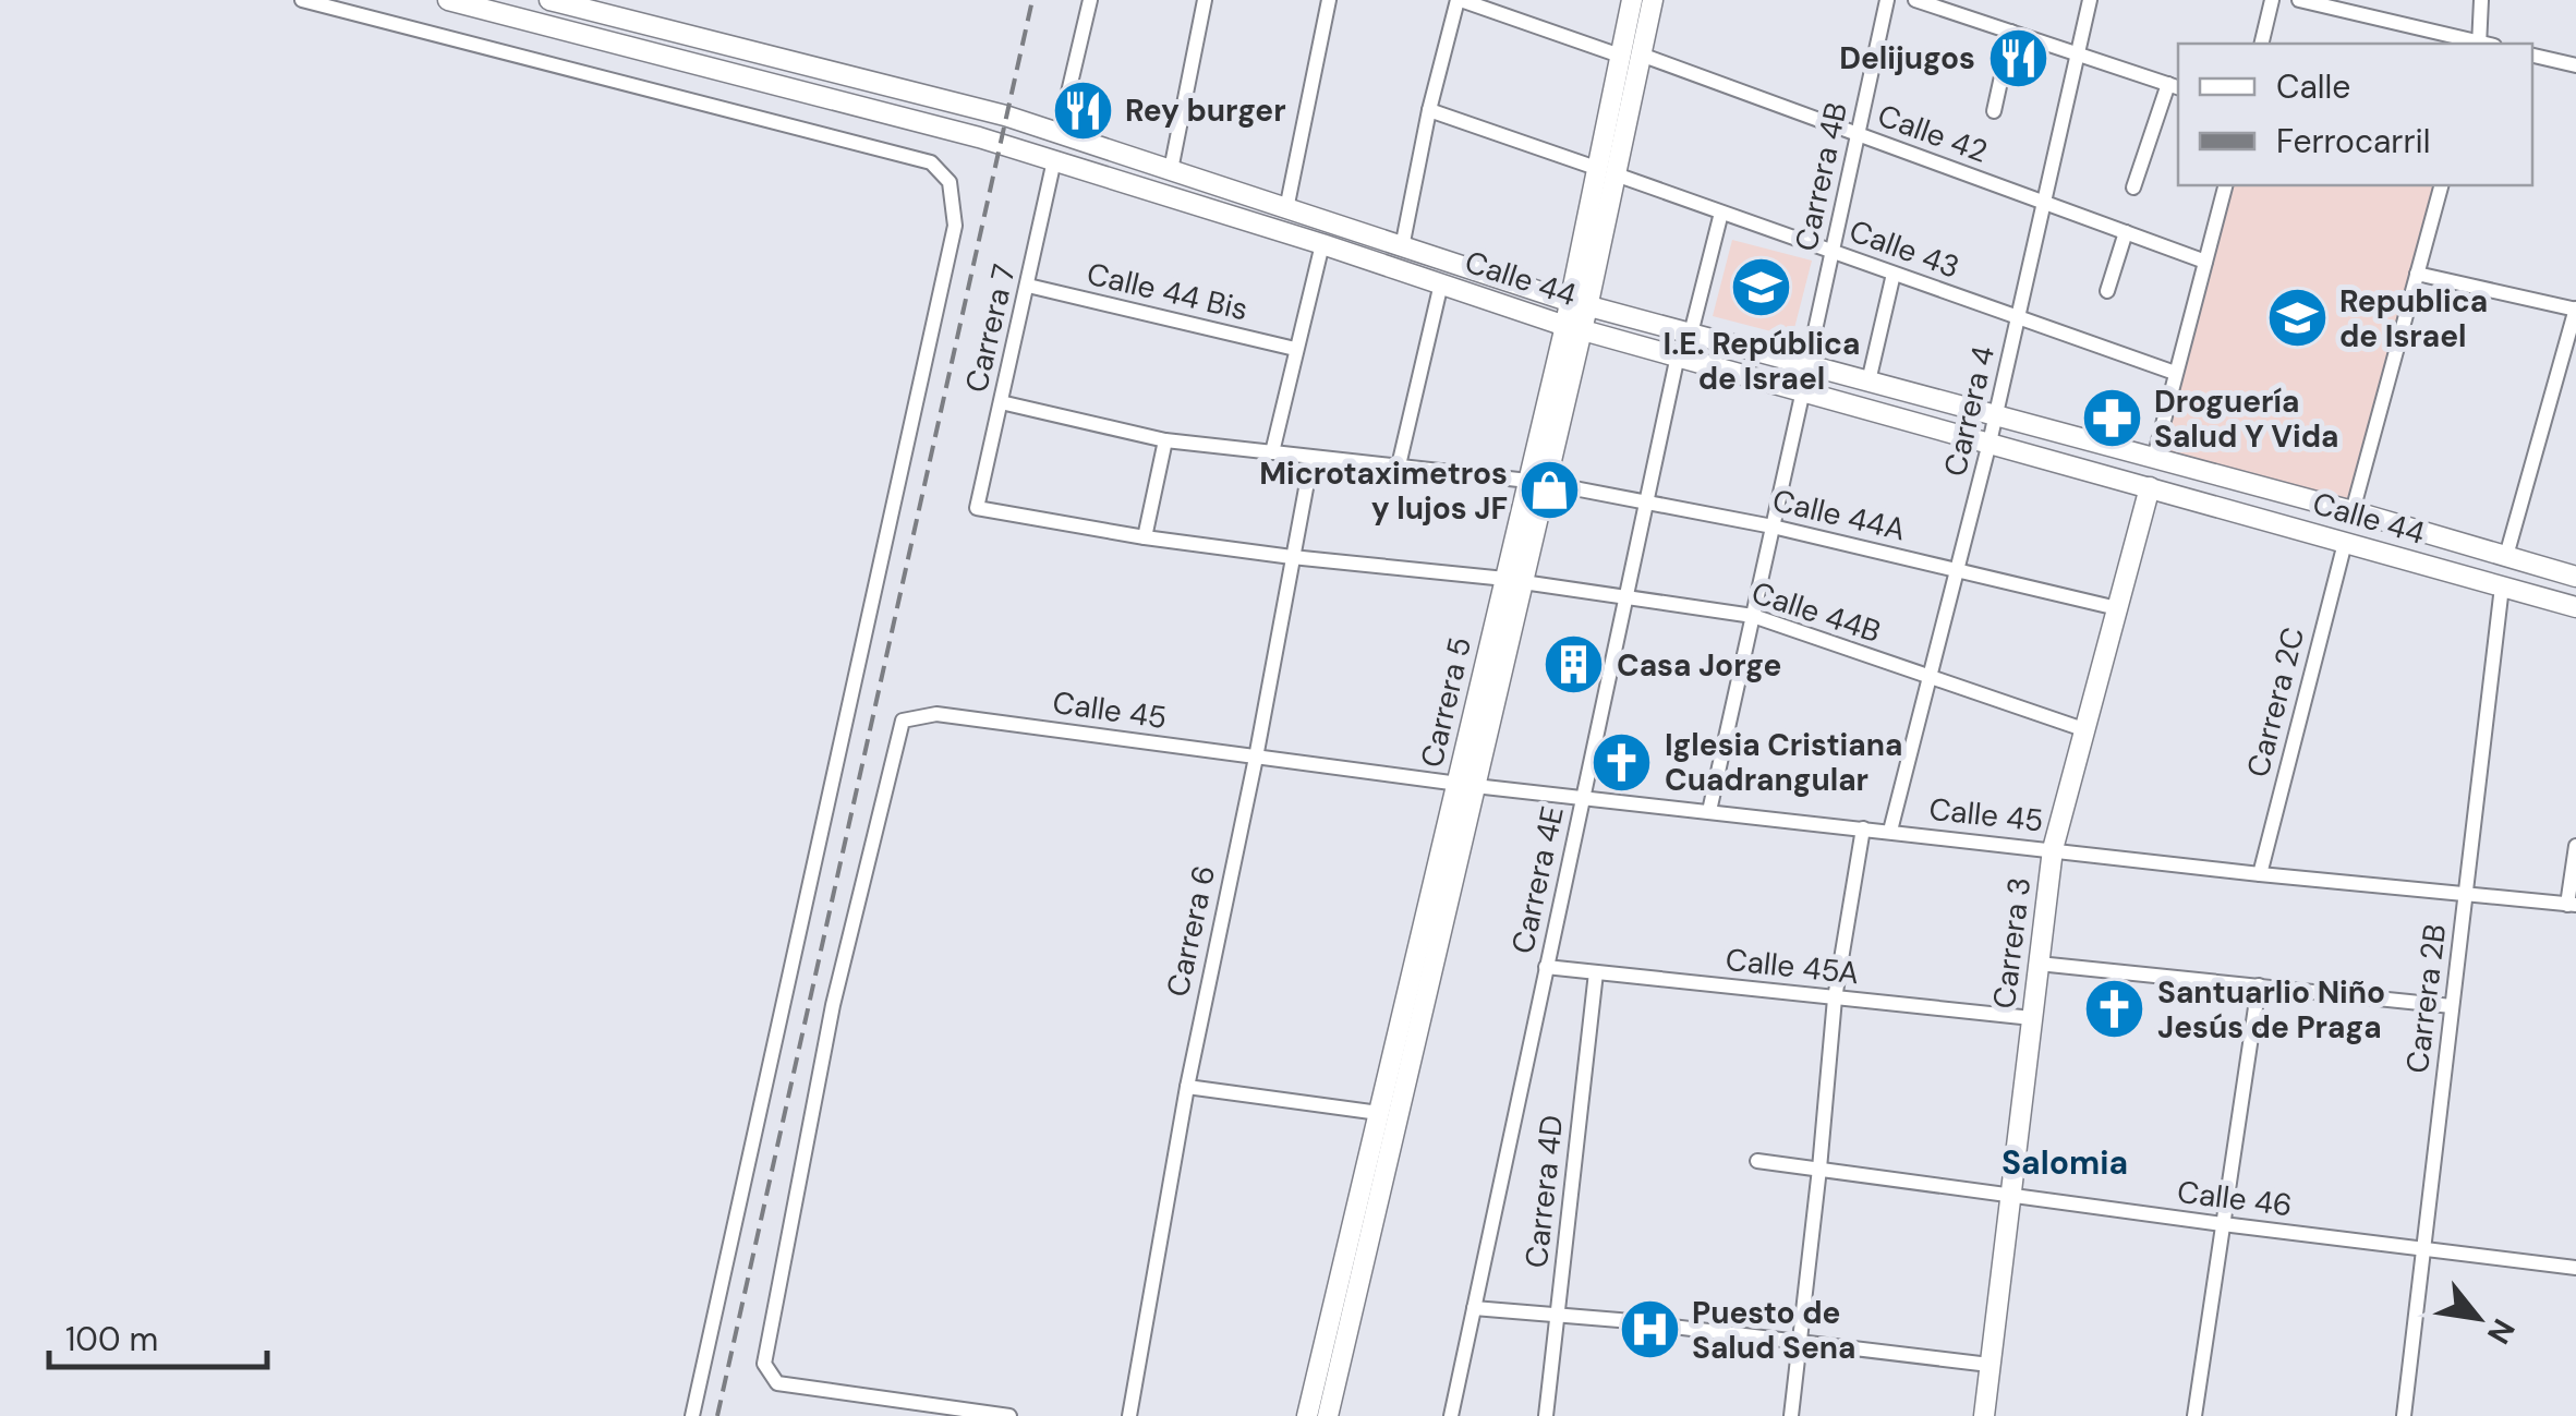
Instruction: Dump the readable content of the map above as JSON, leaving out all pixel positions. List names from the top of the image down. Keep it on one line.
{"streets":{"main road":["Calle 44","Carrera 5","Carrera 3"],"street":["Calle 42","Carrera 4B","Calle 43","Calle 44 Bis","Carrera 7","Carrera 4","Calle 44A","Calle 44B","Carrera 2C","Calle 45","Carrera 4E","Carrera 6","Calle 45A","Carrera 2B","Carrera 4D","Calle 46"]},"crossings":[["Calle 42","Carrera 4B"],["Calle 42","Carrera 4"],["Calle 42","Carrera 5"],["Carrera 4B","Calle 43"],["Carrera 4B","Calle 44"],["Calle 43","Carrera 4"],["Calle 43","Carrera 5"],["Calle 44","Carrera 7"],["Calle 44","Carrera 4"],["Calle 44","Carrera 5"],["Calle 44","Carrera 2C"],["Calle 44","Carrera 4E"],["Calle 44","Carrera 3"],["Calle 44","Carrera 2B"],["Calle 44 Bis","Carrera 7"],["Carrera 7","Calle 44A"],["Carrera 7","Calle 44B"],["Carrera 4","Calle 44A"],["Carrera 4","Calle 44B"],["Carrera 4","Calle 45"],["Calle 44A","Carrera 5"],["Calle 44A","Carrera 4E"],["Calle 44A","Carrera 6"],["Calle 44A","Carrera 3"],["Calle 44B","Carrera 5"],["Calle 44B","Carrera 4E"],["Calle 44B","Carrera 6"],["Calle 44B","Carrera 3"],["Carrera 5","Calle 45"],["Carrera 2C","Calle 45"],["Calle 45","Carrera 4E"],["Calle 45","Carrera 6"],["Calle 45","Carrera 3"],["Calle 45","Carrera 2B"],["Carrera 4E","Calle 45A"],["Carrera 3","Calle 45A"],["Carrera 3","Calle 46"],["Calle 45A","Carrera 4D"],["Carrera 2B","Calle 46"]],"districts":["Salomia"],"places":{"restaurant":["Delijugos","Rey burger"],"school or university":["I.E. República de Israel","Republica de Israel"],"pharmacy":["Droguería Salud Y Vida"],"shop":["Microtaximetros y lujos JF"],"building":["Casa Jorge"],"church":["Iglesia Cristiana Cuadrangular","Santuarlio Niño Jesús de Praga"],"hospital":["Puesto de Salud Sena"]},"legend":["Calle","Ferrocarril"],"scale_bar":"100 m","north":"bottom right"}
